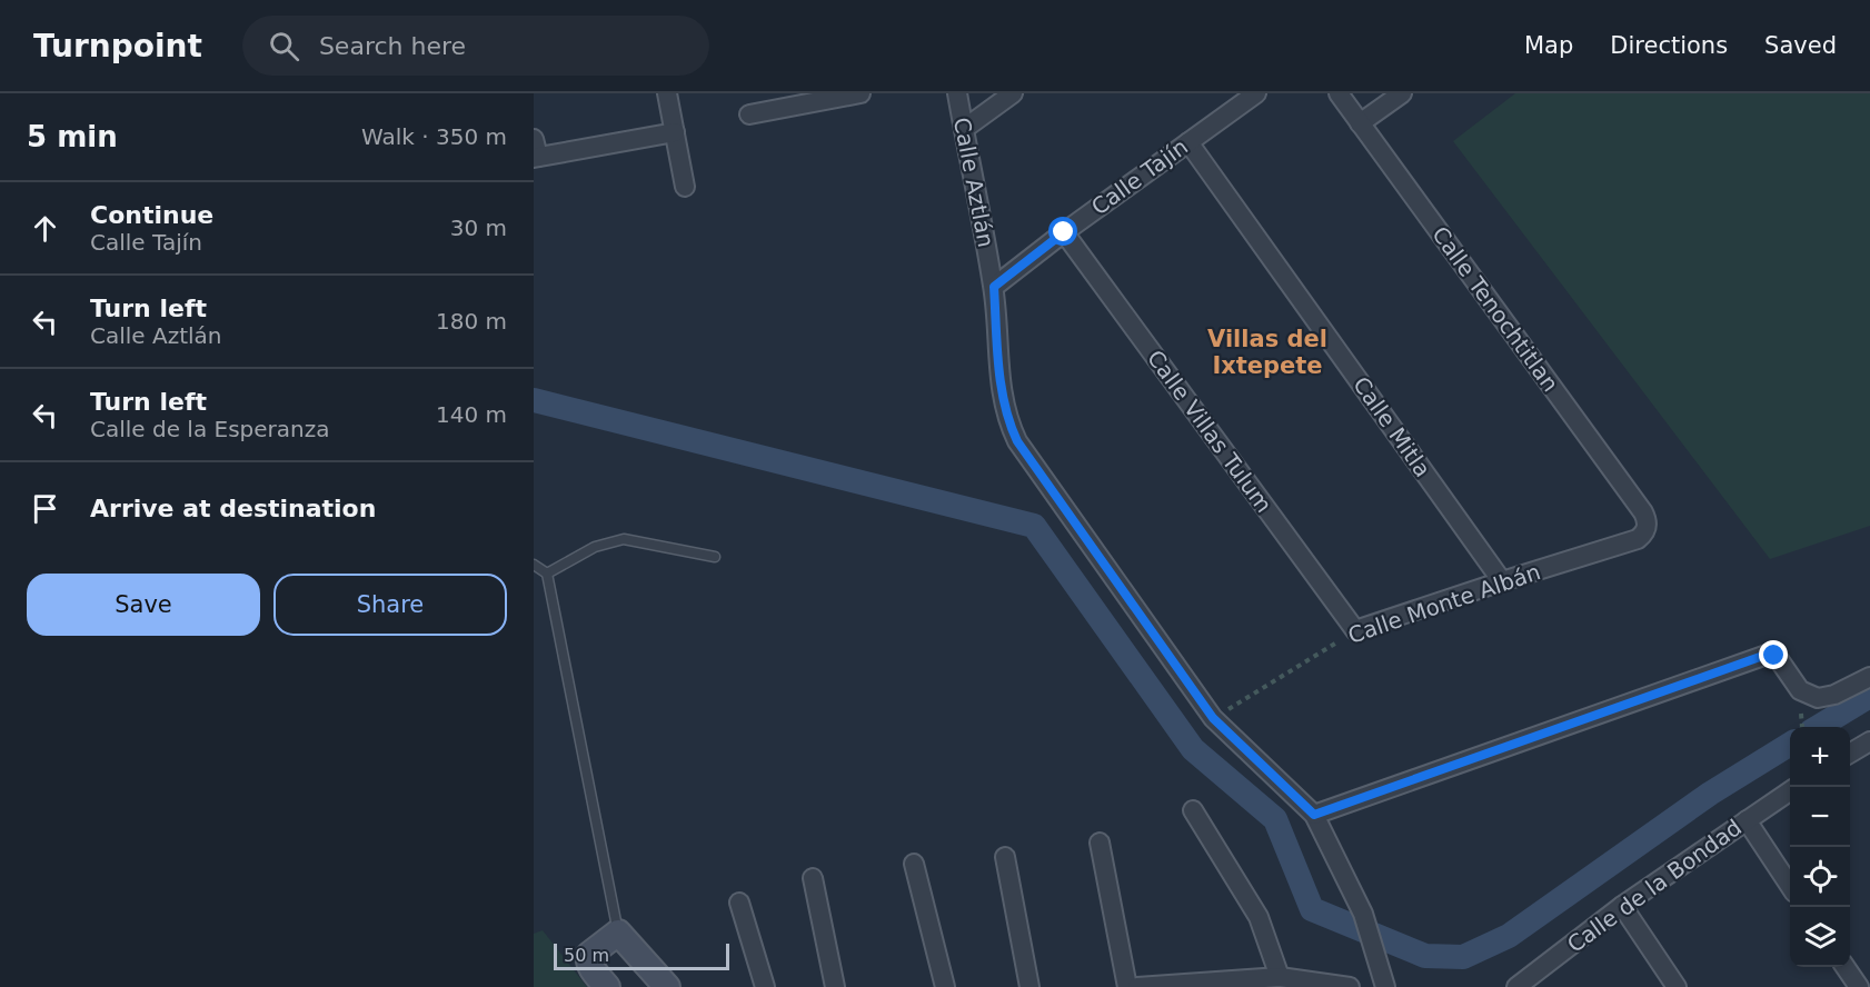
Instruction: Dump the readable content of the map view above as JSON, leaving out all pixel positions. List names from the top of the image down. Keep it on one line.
{"streets":{"street":["Calle Tajín","Calle Aztlán","Calle Tenochtitlan","Calle Mitla","Calle Villas Tulum","Calle Monte Albán","Calle de la Bondad"]},"crossings":[["Calle Tajín","Calle Aztlán"],["Calle Tajín","Calle Mitla"],["Calle Tajín","Calle Villas Tulum"],["Calle Aztlán","Calle Monte Albán"],["Calle Tenochtitlan","Calle Monte Albán"],["Calle Mitla","Calle Monte Albán"],["Calle Villas Tulum","Calle Monte Albán"]],"districts":["Villas del Ixtepete"],"scale_bar":"50 m","page":{"header":"Turnpoint","search":"Search here","nav":["Map","Directions","Saved"],"heading":["5 min","Walk · 350 m"],"list":[["Continue","Calle Tajín","30 m"],["Turn left","Calle Aztlán","180 m"],["Turn left","Calle de la Esperanza","140 m"],"Arrive at destination"],"buttons":["Save","Share"],"map_buttons":["+","−"],"scale":"50 m"}}
